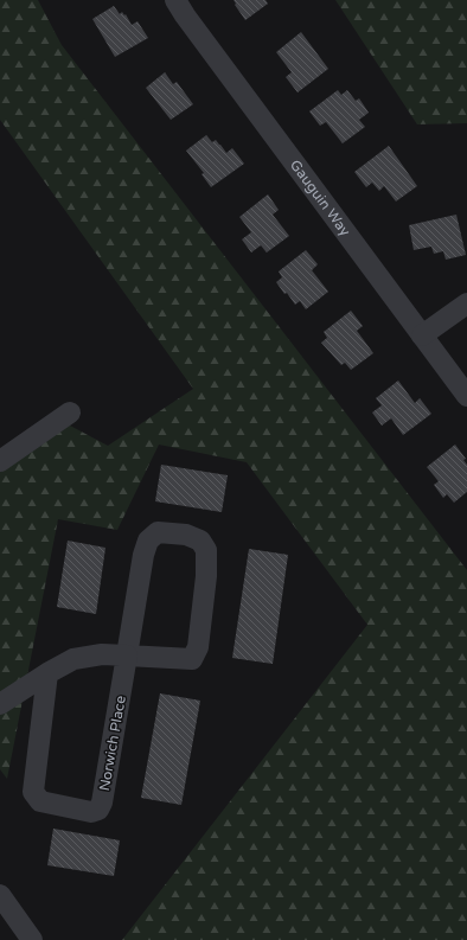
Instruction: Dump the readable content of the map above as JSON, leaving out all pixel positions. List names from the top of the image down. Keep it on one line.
{"streets":{"street":["Gauguin Way","Norwich Place"]}}
